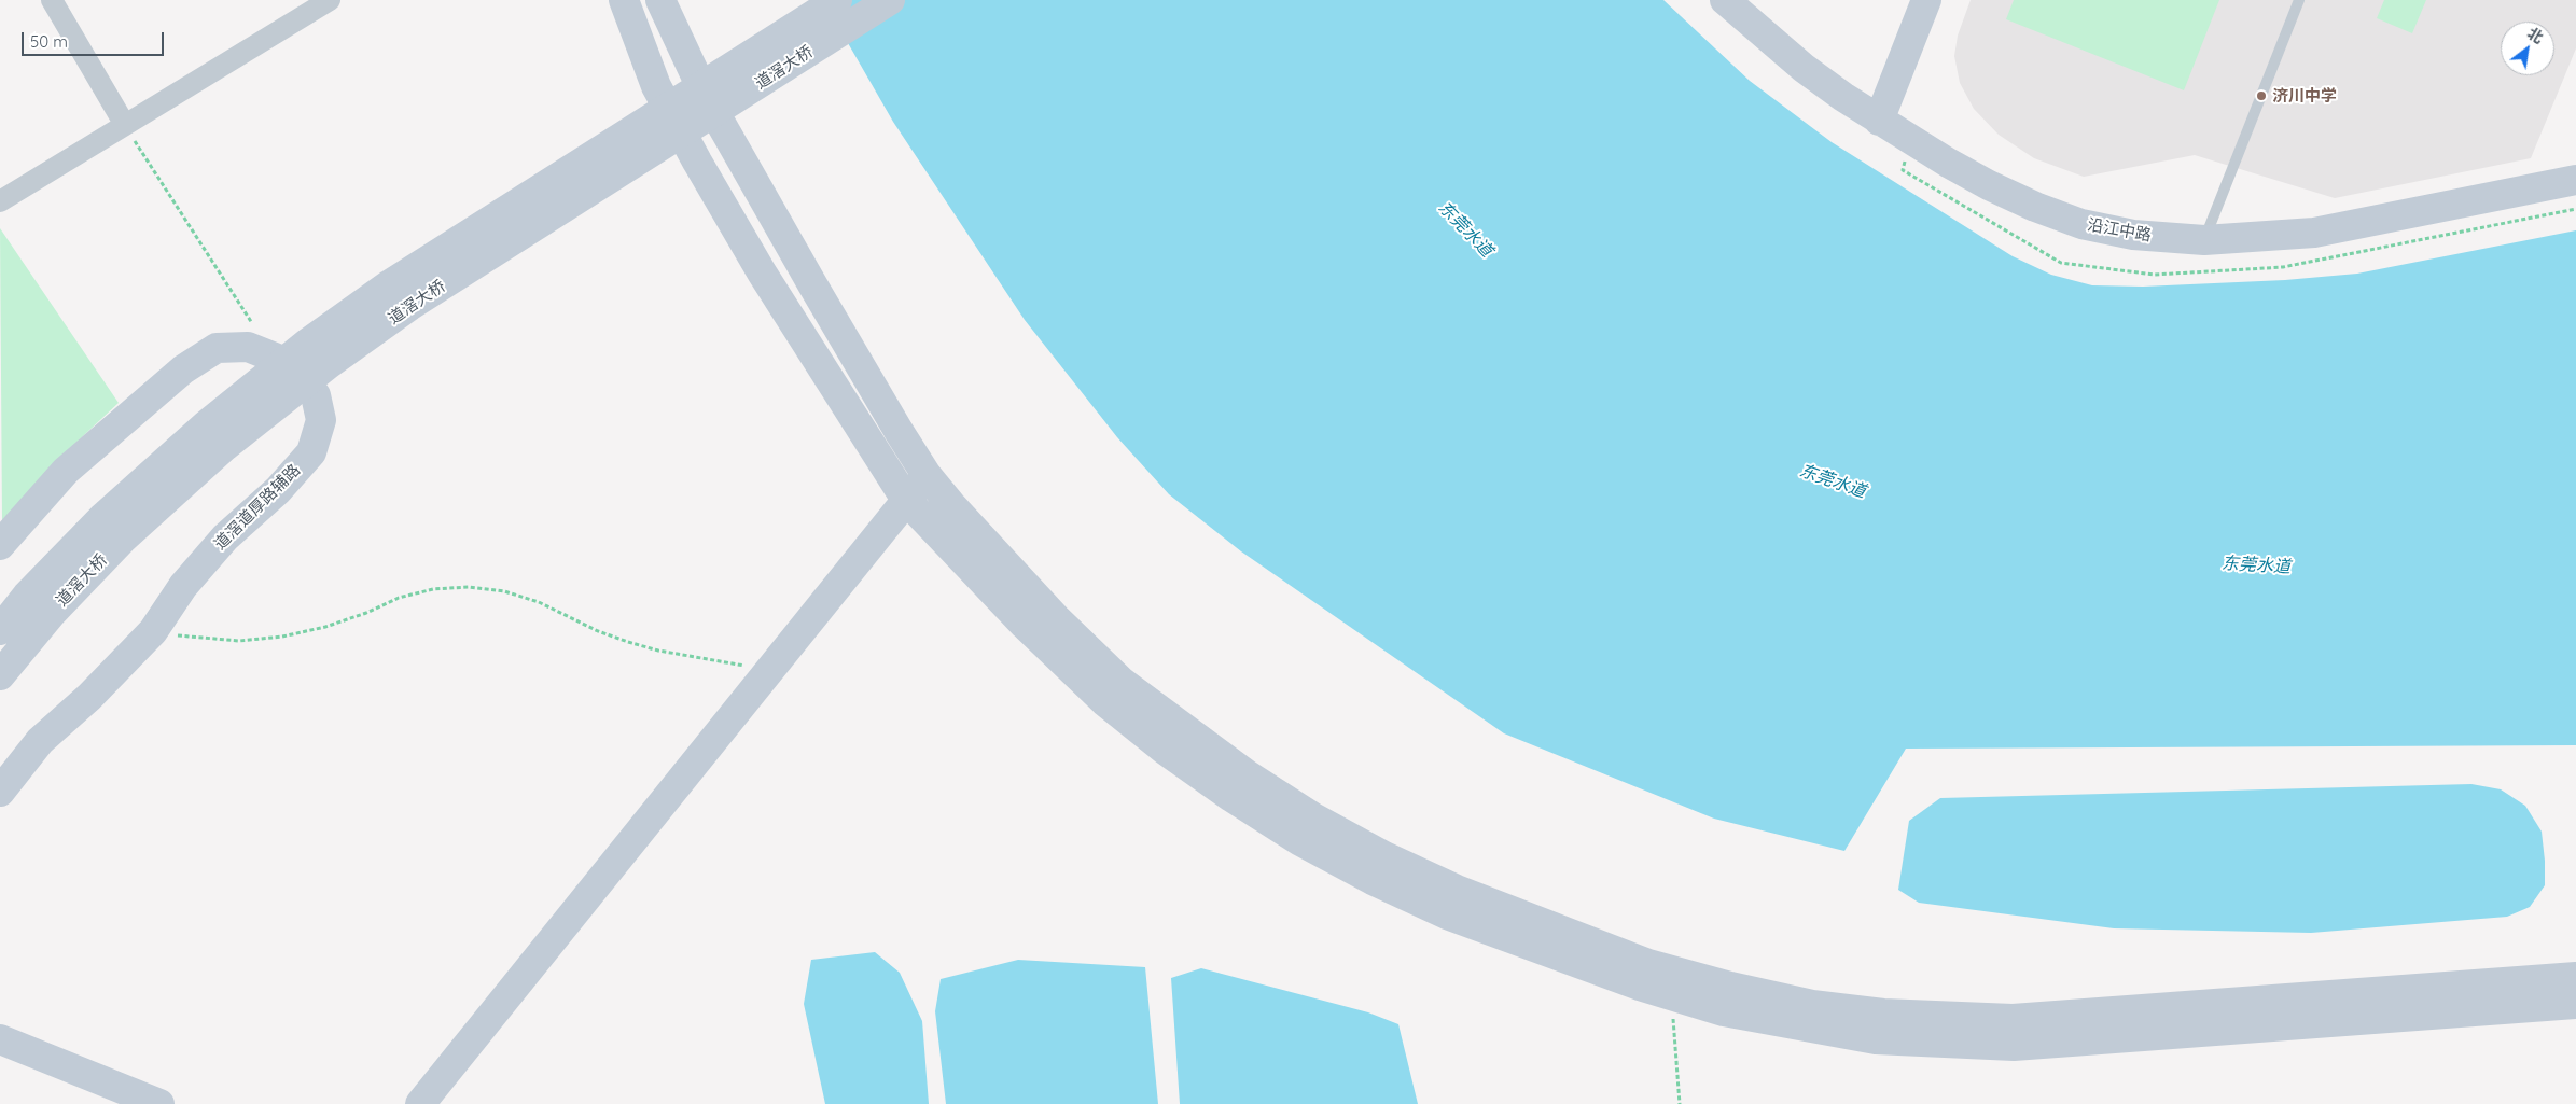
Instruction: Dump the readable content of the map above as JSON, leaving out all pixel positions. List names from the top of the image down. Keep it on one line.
{"streets":{"street":["道滘大桥","沿江中路","道滘道厚路辅路"]},"water":["东莞水道"],"places":["济川中学"],"scale_bar":"50 m","north":"top right"}
